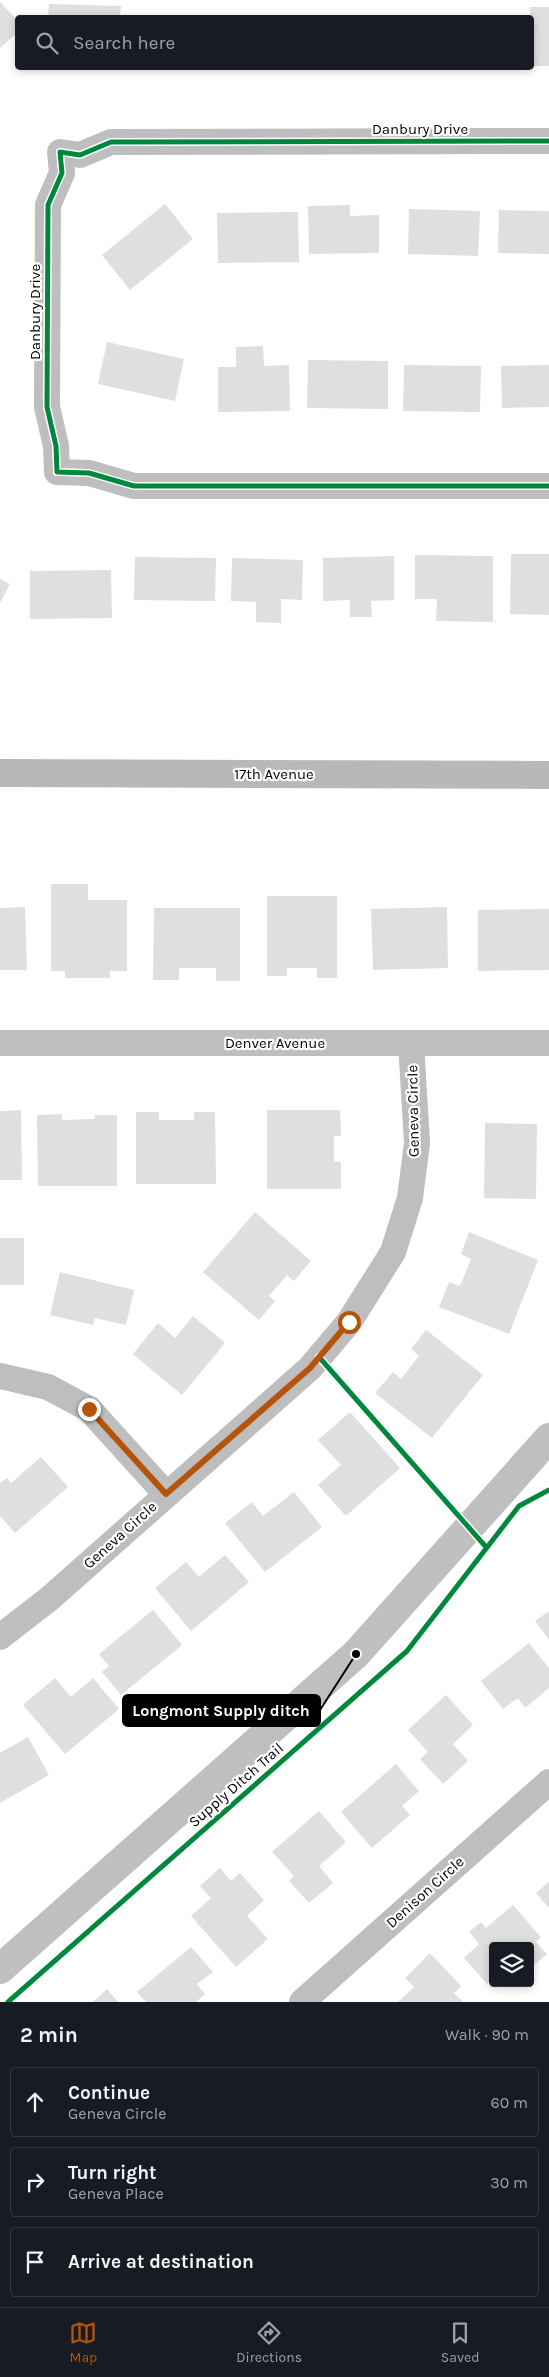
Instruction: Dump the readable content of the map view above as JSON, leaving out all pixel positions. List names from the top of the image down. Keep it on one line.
{"streets":{"main road":["17th Avenue"],"street":["Danbury Drive","Denver Avenue","Geneva Circle","Denison Circle"],"cycle path":["Supply Ditch Trail"]},"crossings":[["Denver Avenue","Geneva Circle"]],"places":["Longmont Supply ditch"],"page":{"search":"Search here","heading":["2 min","Walk · 90 m"],"list":[["Continue","Geneva Circle","60 m"],["Turn right","Geneva Place","30 m"],"Arrive at destination"],"nav":["Map","Directions","Saved"]}}
